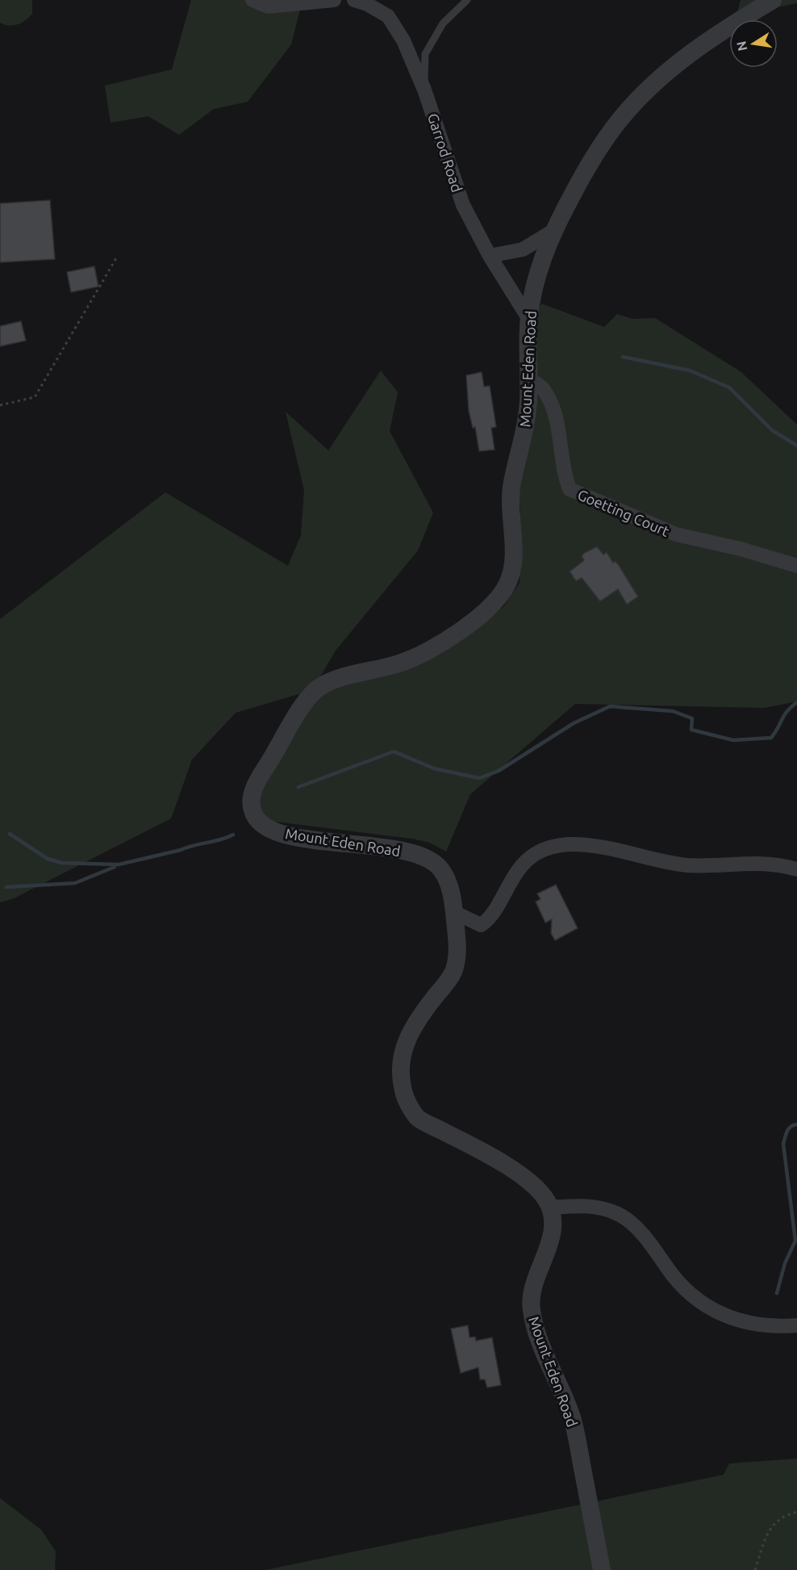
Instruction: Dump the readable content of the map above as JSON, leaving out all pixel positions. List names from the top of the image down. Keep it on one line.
{"streets":{"street":["Garrod Road","Mount Eden Road","Goetting Court"]},"crossings":[["Garrod Road","Mount Eden Road"],["Mount Eden Road","Goetting Court"]],"north":"left"}
